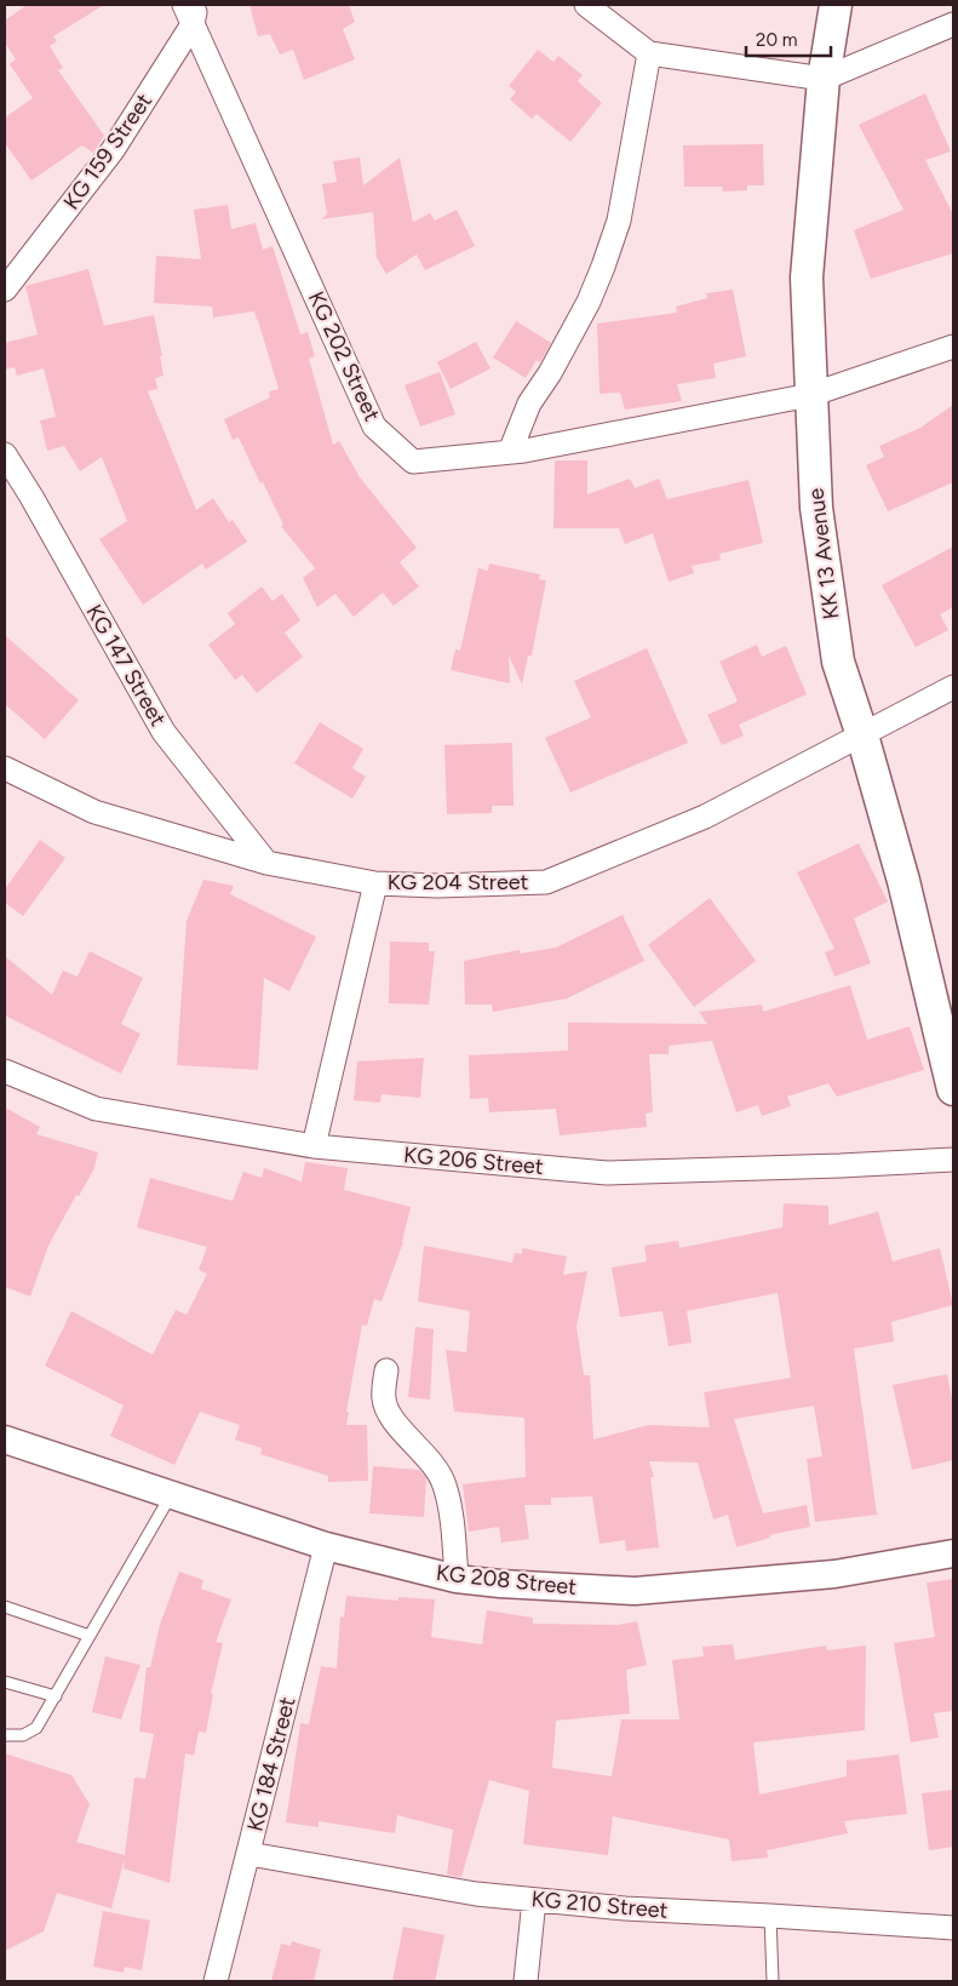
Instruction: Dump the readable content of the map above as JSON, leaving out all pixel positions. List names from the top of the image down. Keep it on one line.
{"streets":{"main road":["KK 13 Avenue"],"street":["KG 159 Street","KG 202 Street","KG 147 Street","KG 204 Street","KG 206 Street","KG 208 Street","KG 184 Street","KG 210 Street"]},"crossings":[["KG 159 Street","KG 202 Street"],["KG 202 Street","KK 13 Avenue"],["KK 13 Avenue","KG 204 Street"],["KG 147 Street","KG 204 Street"],["KG 208 Street","KG 184 Street"],["KG 184 Street","KG 210 Street"]],"scale_bar":"20 m"}
